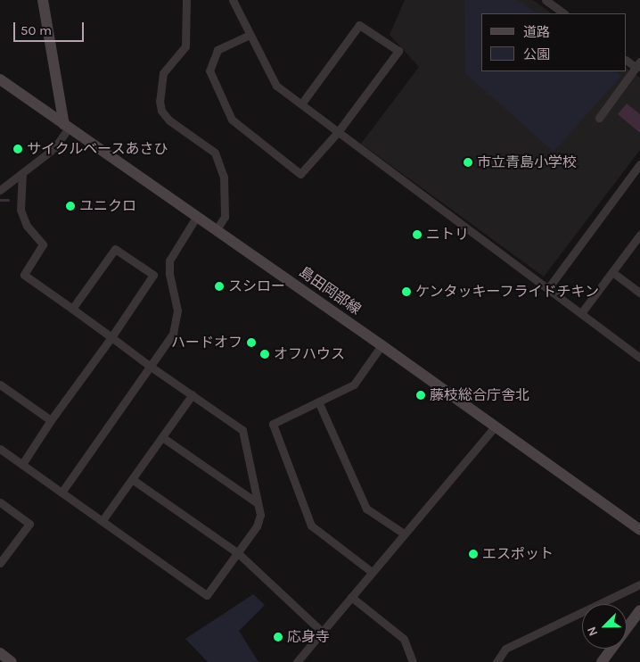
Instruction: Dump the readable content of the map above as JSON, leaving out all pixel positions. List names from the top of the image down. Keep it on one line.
{"streets":{"main road":["島田岡部線"]},"places":["サイクルベースあさひ","市立青島小学校","ユニクロ","ニトリ","スシロー","ケンタッキーフライドチキン","ハードオフ","オフハウス","藤枝総合庁舎北","エスポット","応身寺"],"legend":["道路","公園"],"scale_bar":"50 m","north":"bottom left"}
